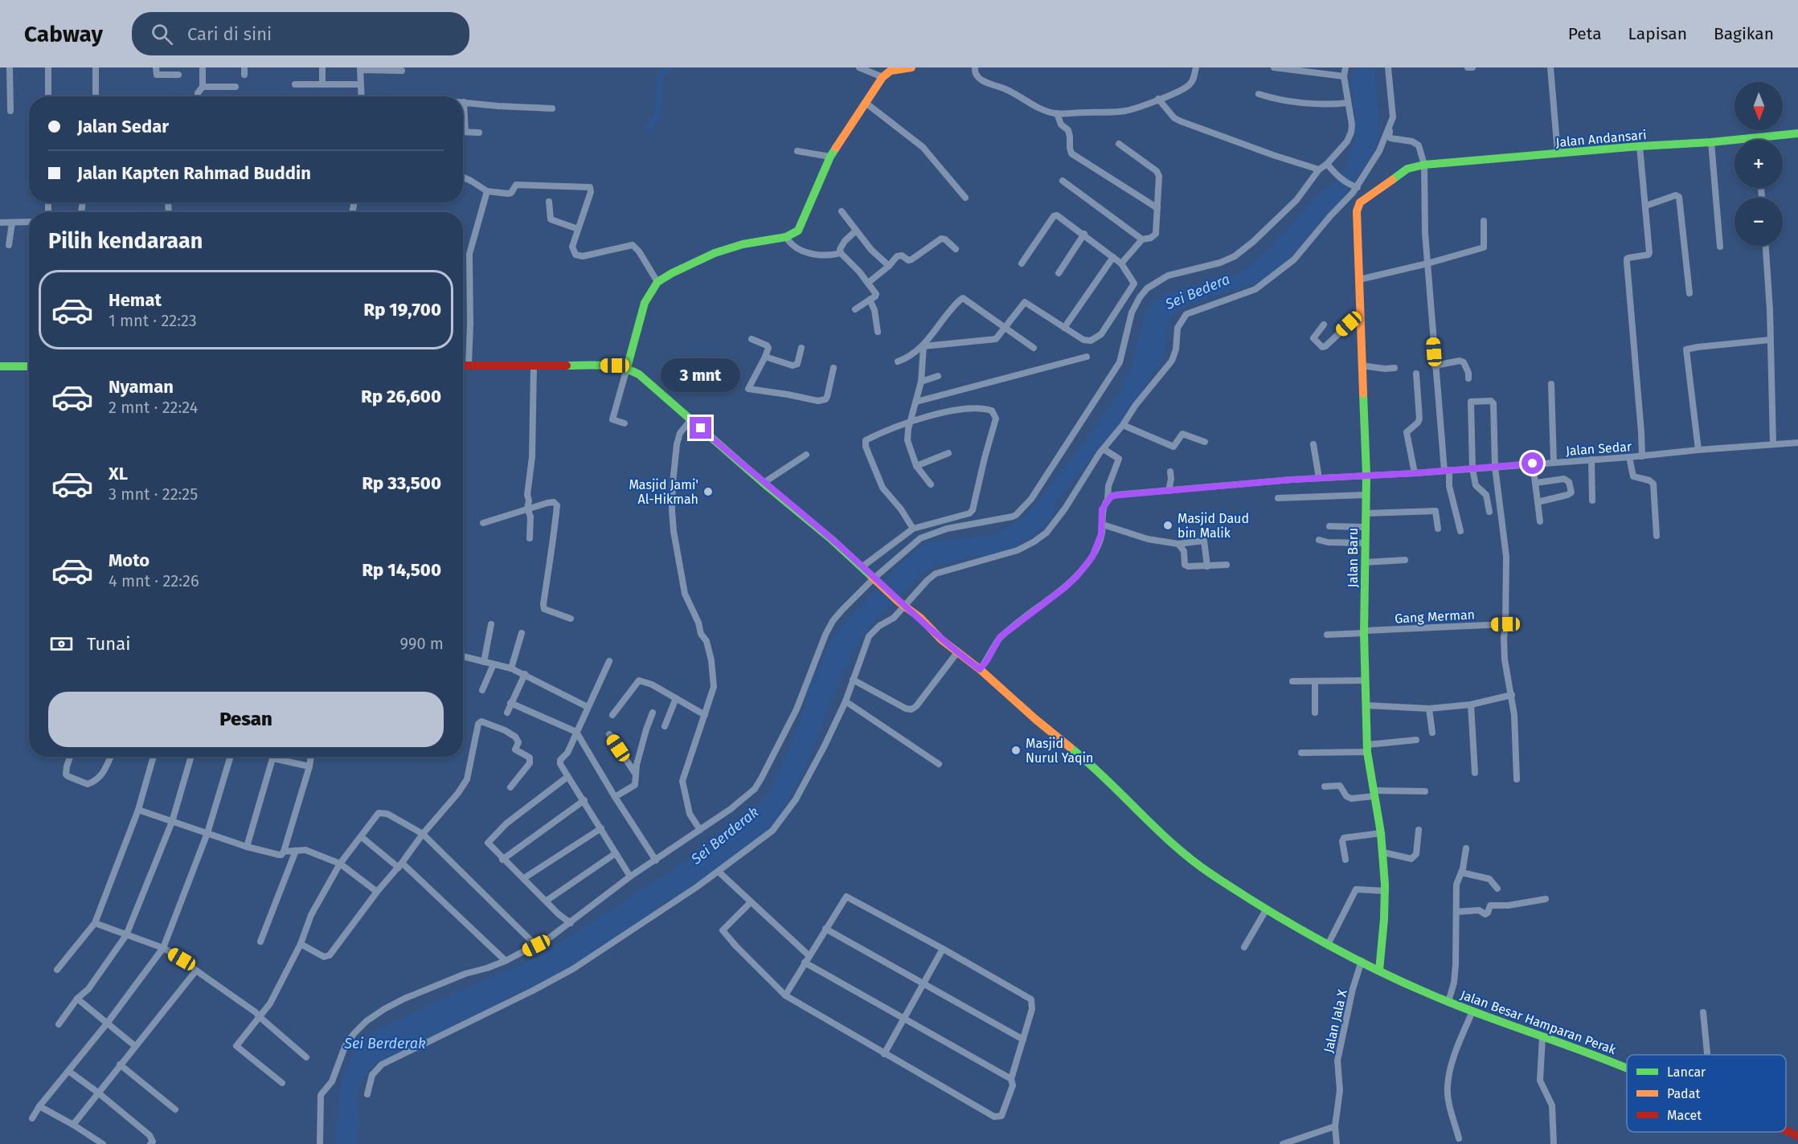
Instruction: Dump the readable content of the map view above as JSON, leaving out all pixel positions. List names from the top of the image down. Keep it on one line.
{"streets":{"street":["Jalan Andansari","Jalan Sedar","Jalan Baru","Gang Merman","Jalan Jala X","Jalan Besar Hamparan Perak"]},"crossings":[["Jalan Andansari","Jalan Baru"],["Jalan Sedar","Jalan Baru"],["Jalan Baru","Gang Merman"],["Jalan Baru","Jalan Besar Hamparan Perak"],["Jalan Jala X","Jalan Besar Hamparan Perak"]],"water":["Sei Bedera","Sei Berderak"],"places":["Masjid Jami' Al-Hikmah","Masjid Daud bin Malik","Masjid Nurul Yaqin"],"legend":["Lancar","Padat","Macet"],"north":"bottom","page":{"header":"Cabway","search":"Cari di sini","nav":["Peta","Lapisan","Bagikan"],"map_buttons":["+","−"],"banner":["Jalan Sedar","Jalan Kapten Rahmad Buddin"],"heading":"Pilih kendaraan","list":[{"name":"Hemat","note":"1 mnt · 22:23","value":"Rp 19,700"},{"name":"Nyaman","note":"2 mnt · 22:24","value":"Rp 26,600"},{"name":"XL","note":"3 mnt · 22:25","value":"Rp 33,500"},{"name":"Moto","note":"4 mnt · 22:26","value":"Rp 14,500"}],"bubble":"3 mnt","pay":["Tunai","990 m"],"buttons":"Pesan"}}
